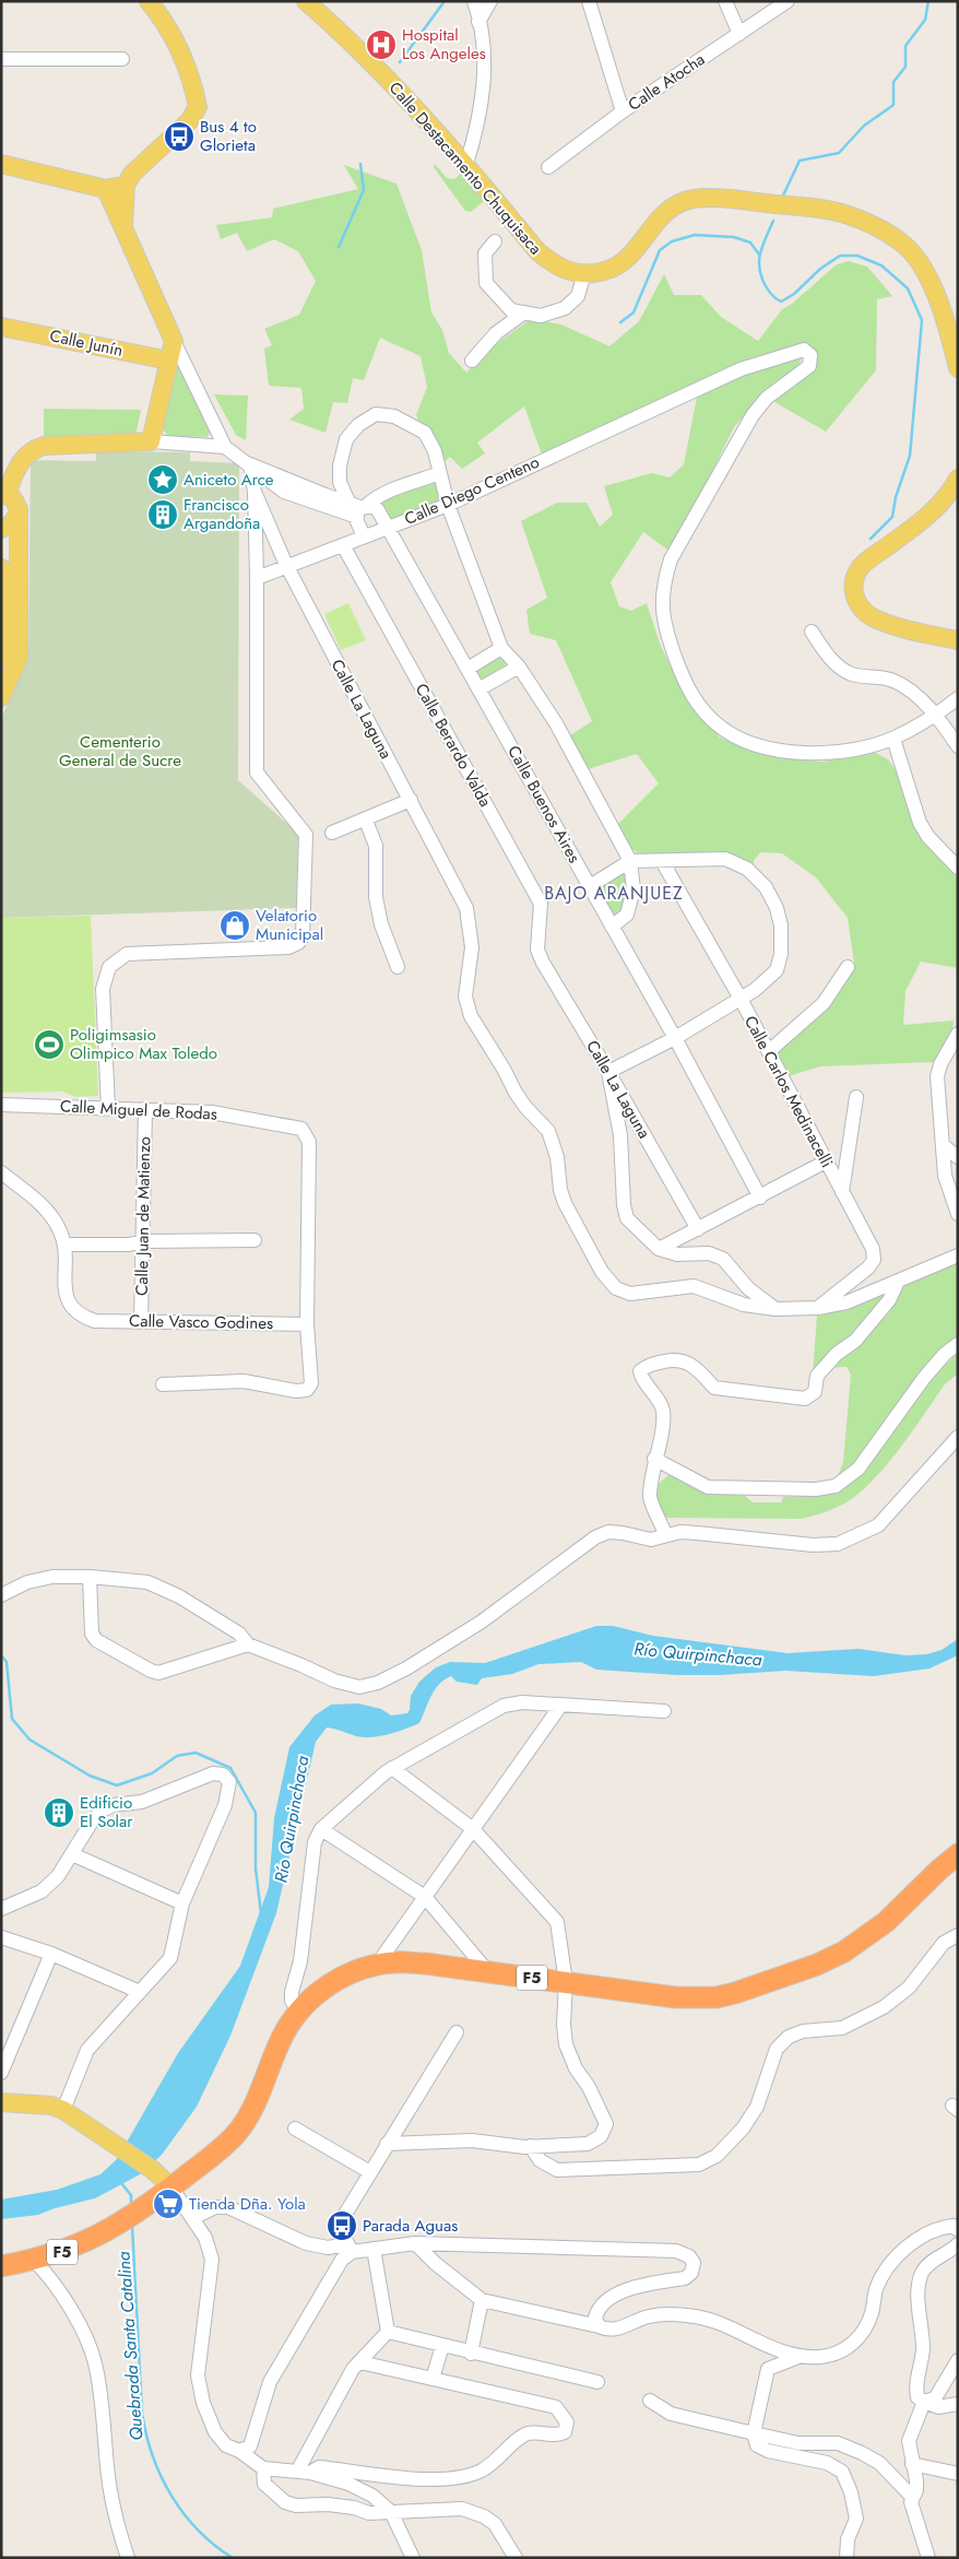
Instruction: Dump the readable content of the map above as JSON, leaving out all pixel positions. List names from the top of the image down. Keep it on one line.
{"streets":{"highway":["F5"],"main road":["Calle Destacamento Chuquisaca","Calle Junín"],"street":["Calle Atocha","Calle Diego Centeno","Calle La Laguna","Calle Berardo Valda","Calle Buenos Aires","Calle Carlos Medinacelli","Calle Miguel de Rodas","Calle Juan de Matienzo","Calle Vasco Godines"]},"crossings":[["Calle Diego Centeno","Calle La Laguna"],["Calle Diego Centeno","Calle Berardo Valda"],["Calle Diego Centeno","Calle Buenos Aires"],["Calle La Laguna","Calle Berardo Valda"],["Calle La Laguna","Calle Carlos Medinacelli"],["Calle Miguel de Rodas","Calle Juan de Matienzo"],["Calle Miguel de Rodas","Calle Vasco Godines"],["Calle Juan de Matienzo","Calle Vasco Godines"]],"districts":["BAJO ARANJUEZ"],"water":["Río Quirpinchaca","Quebrada Santa Catalina"],"parks":["Cementerio General de Sucre"],"places":{"hospital":["Hospital Los Angeles"],"bus stop":["Bus 4 to Glorieta","Parada Aguas"],"place":["Aniceto Arce"],"building":["Francisco Argandoña","Edificio El Solar"],"shop":["Velatorio Municipal"],"sports":["Poligimsasio Olimpico Max Toledo"],"supermarket":["Tienda Dña. Yola"]}}
